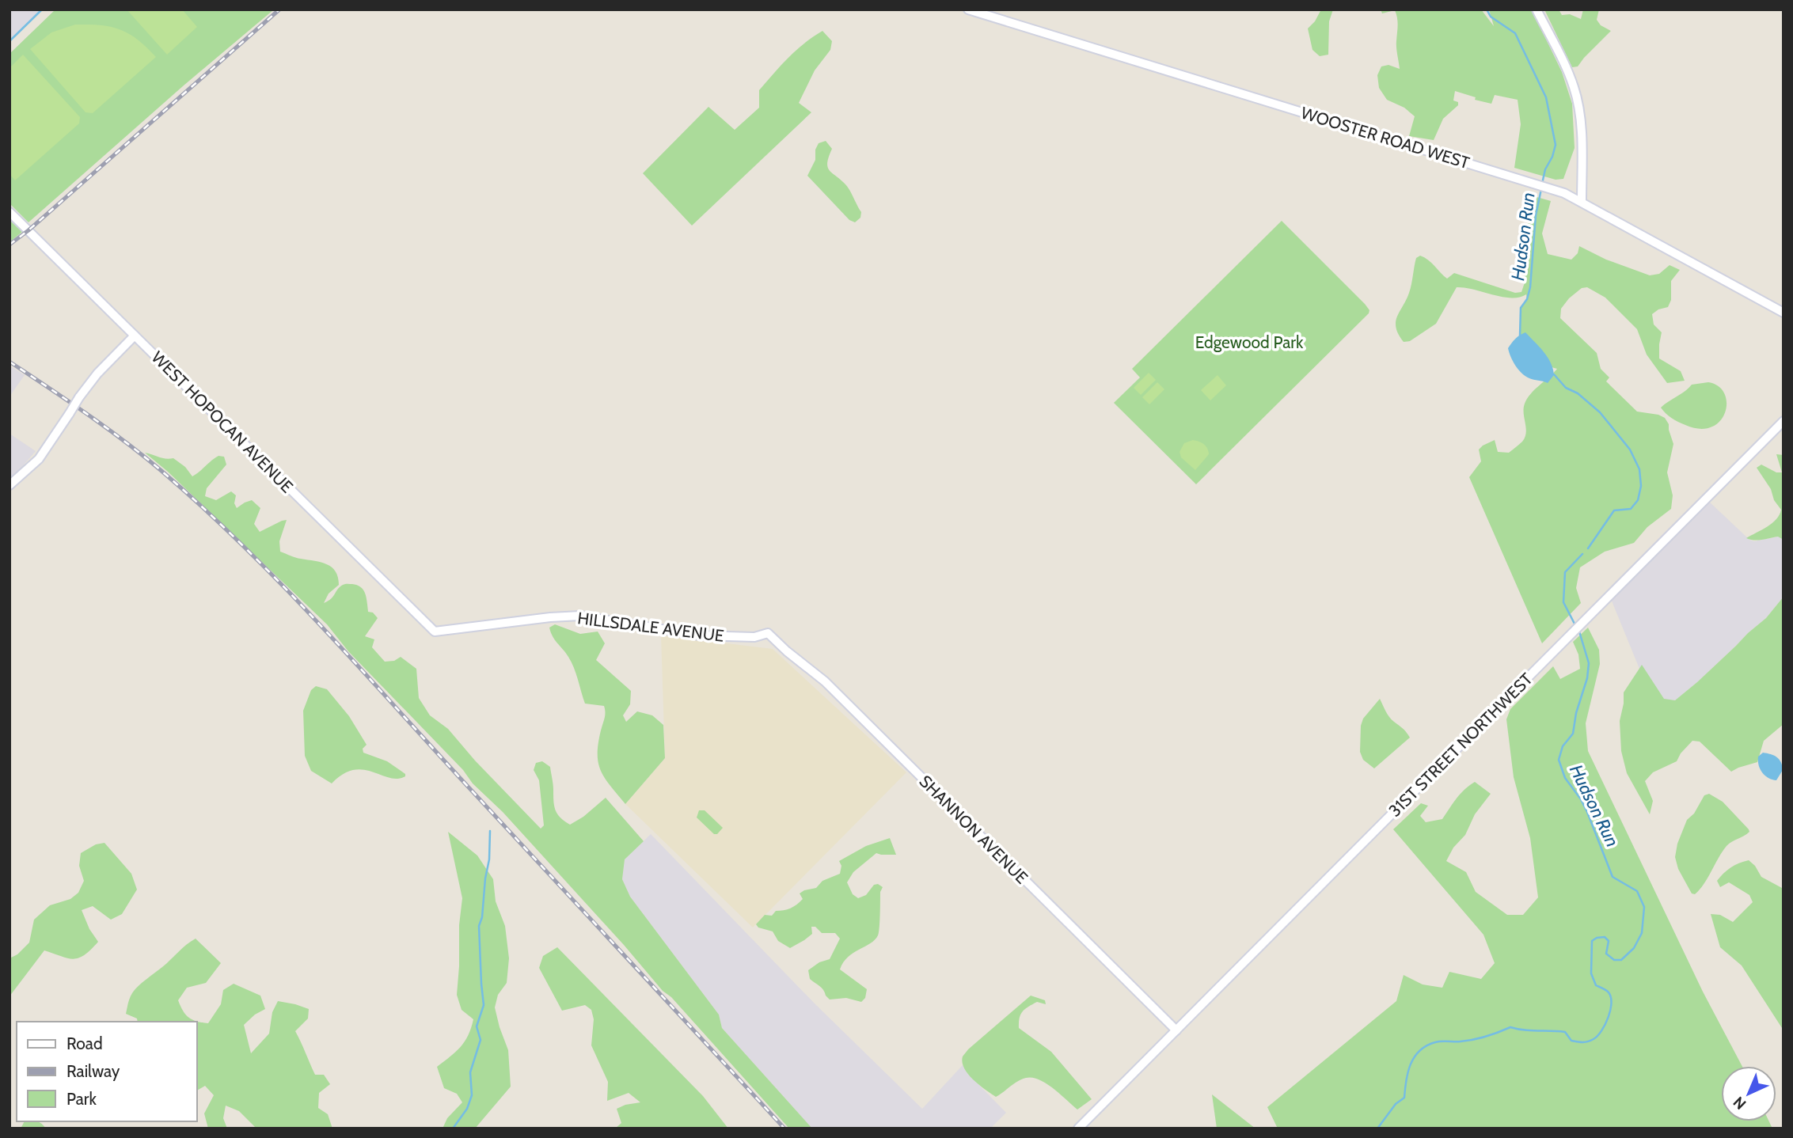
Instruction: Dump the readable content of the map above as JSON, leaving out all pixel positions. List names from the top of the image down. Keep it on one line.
{"streets":{"main road":["WOOSTER ROAD WEST","WEST HOPOCAN AVENUE","HILLSDALE AVENUE","31ST STREET NORTHWEST","SHANNON AVENUE"]},"crossings":[["WEST HOPOCAN AVENUE","HILLSDALE AVENUE"],["HILLSDALE AVENUE","SHANNON AVENUE"],["31ST STREET NORTHWEST","SHANNON AVENUE"]],"water":["Hudson Run"],"parks":["Edgewood Park"],"legend":["Road","Railway","Park"],"north":"bottom left"}
